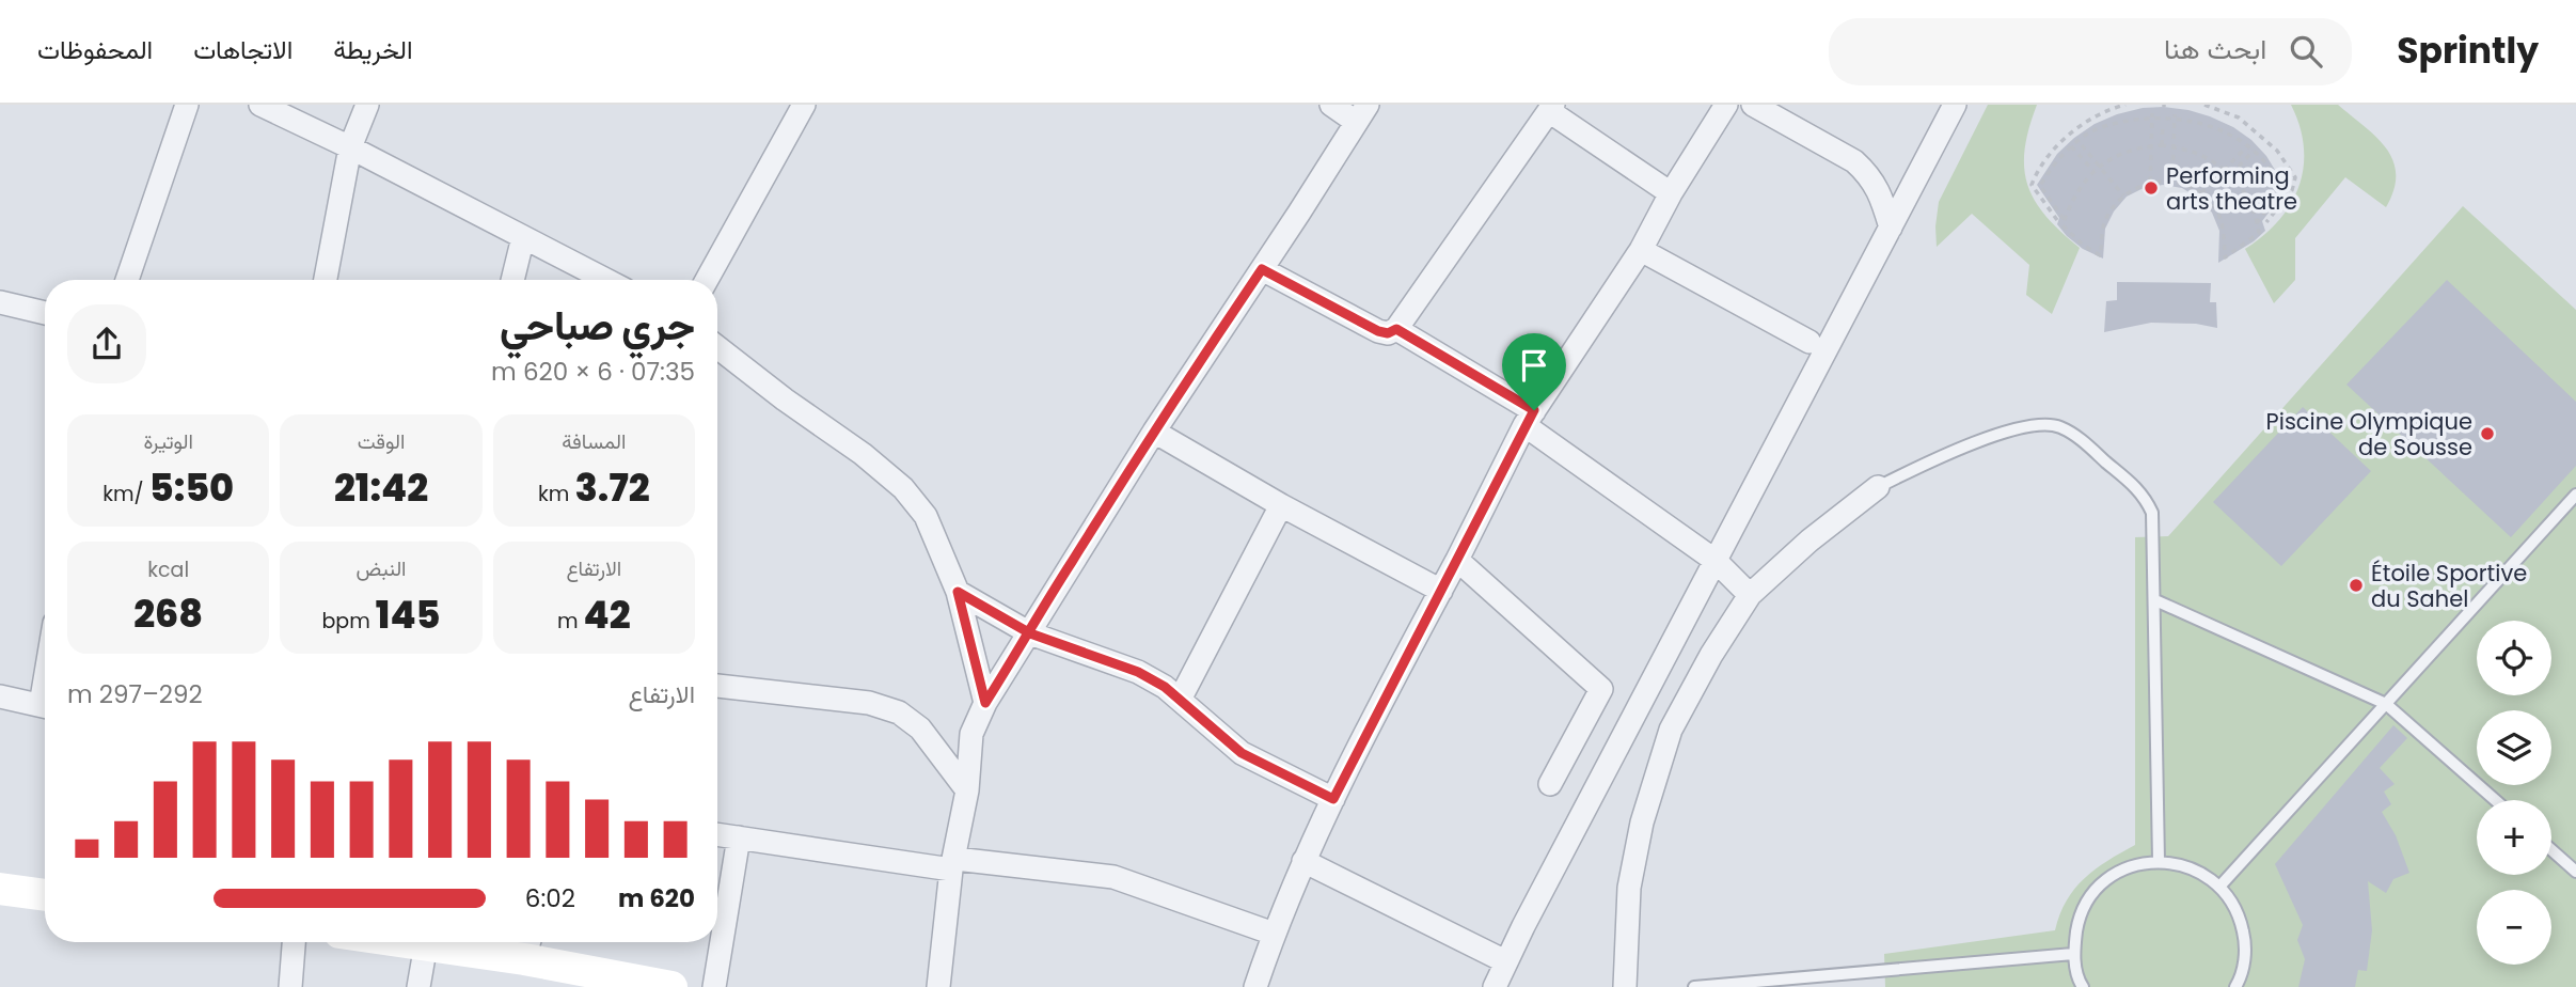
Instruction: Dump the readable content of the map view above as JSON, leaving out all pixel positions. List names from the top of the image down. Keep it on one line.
{"places":["Performing arts theatre","Piscine Olympique de Sousse","Étoile Sportive du Sahel"],"page":{"header":"Sprintly","search":"ابحث هنا","nav":["الخريطة","الاتجاهات","المحفوظات"],"heading":["جري صباحي","07:35 · 6 × 620 m"],"stats":[["المسافة","3.72 km"],["الوقت","21:42"],["الوتيرة","5:50 /km"],["الارتفاع","42 m"],["النبض","145 bpm"],["kcal","268"]],"map_buttons":["+","−"],"chart":["الارتفاع","292–297 m"],"list":[{"name":"620 m","note":"6:02"}]}}
